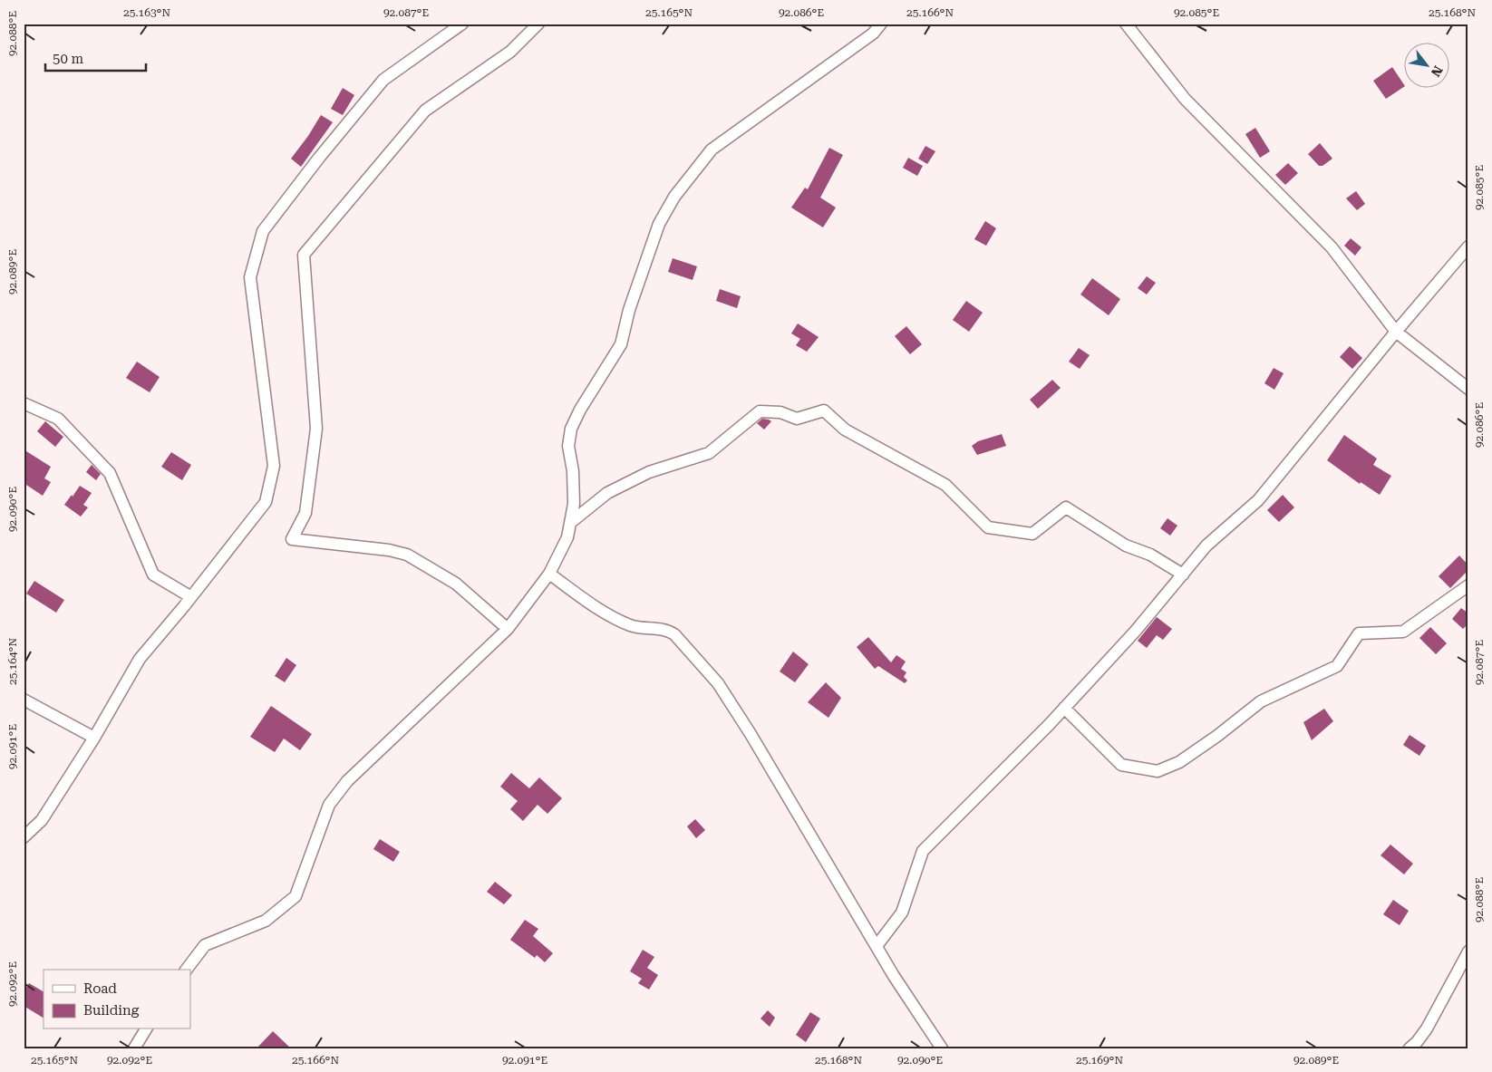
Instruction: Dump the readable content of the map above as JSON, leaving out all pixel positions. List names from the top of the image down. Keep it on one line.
{"legend":["Road","Building"],"scale_bar":"50 m","north":"bottom right","coordinates":["25.163°N","92.087°E","25.165°N","92.086°E","25.166°N","92.085°E","25.168°N","92.088°E","92.089°E","92.090°E","25.164°N","92.091°E","92.092°E","25.169°N"]}
